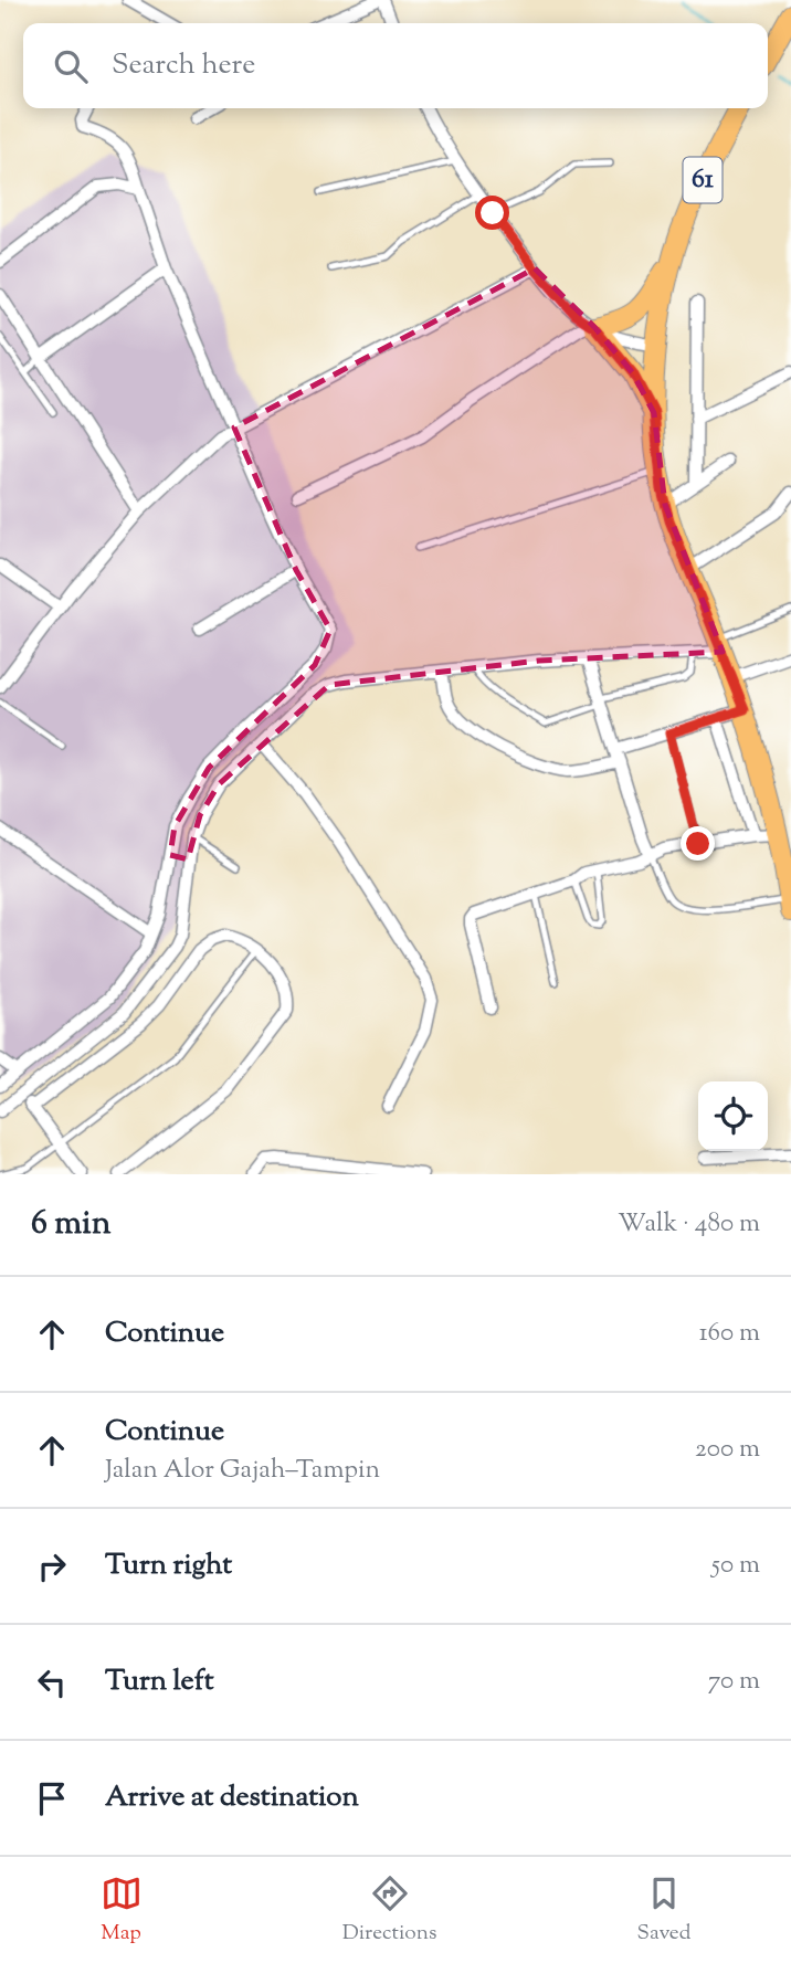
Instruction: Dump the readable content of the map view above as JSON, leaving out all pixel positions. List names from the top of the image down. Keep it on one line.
{"streets":{"main road":["61"]},"page":{"search":"Search here","heading":["6 min","Walk · 480 m"],"list":[["Continue","160 m"],["Continue","Jalan Alor Gajah–Tampin","200 m"],["Turn right","50 m"],["Turn left","70 m"],"Arrive at destination"],"nav":["Map","Directions","Saved"]}}
